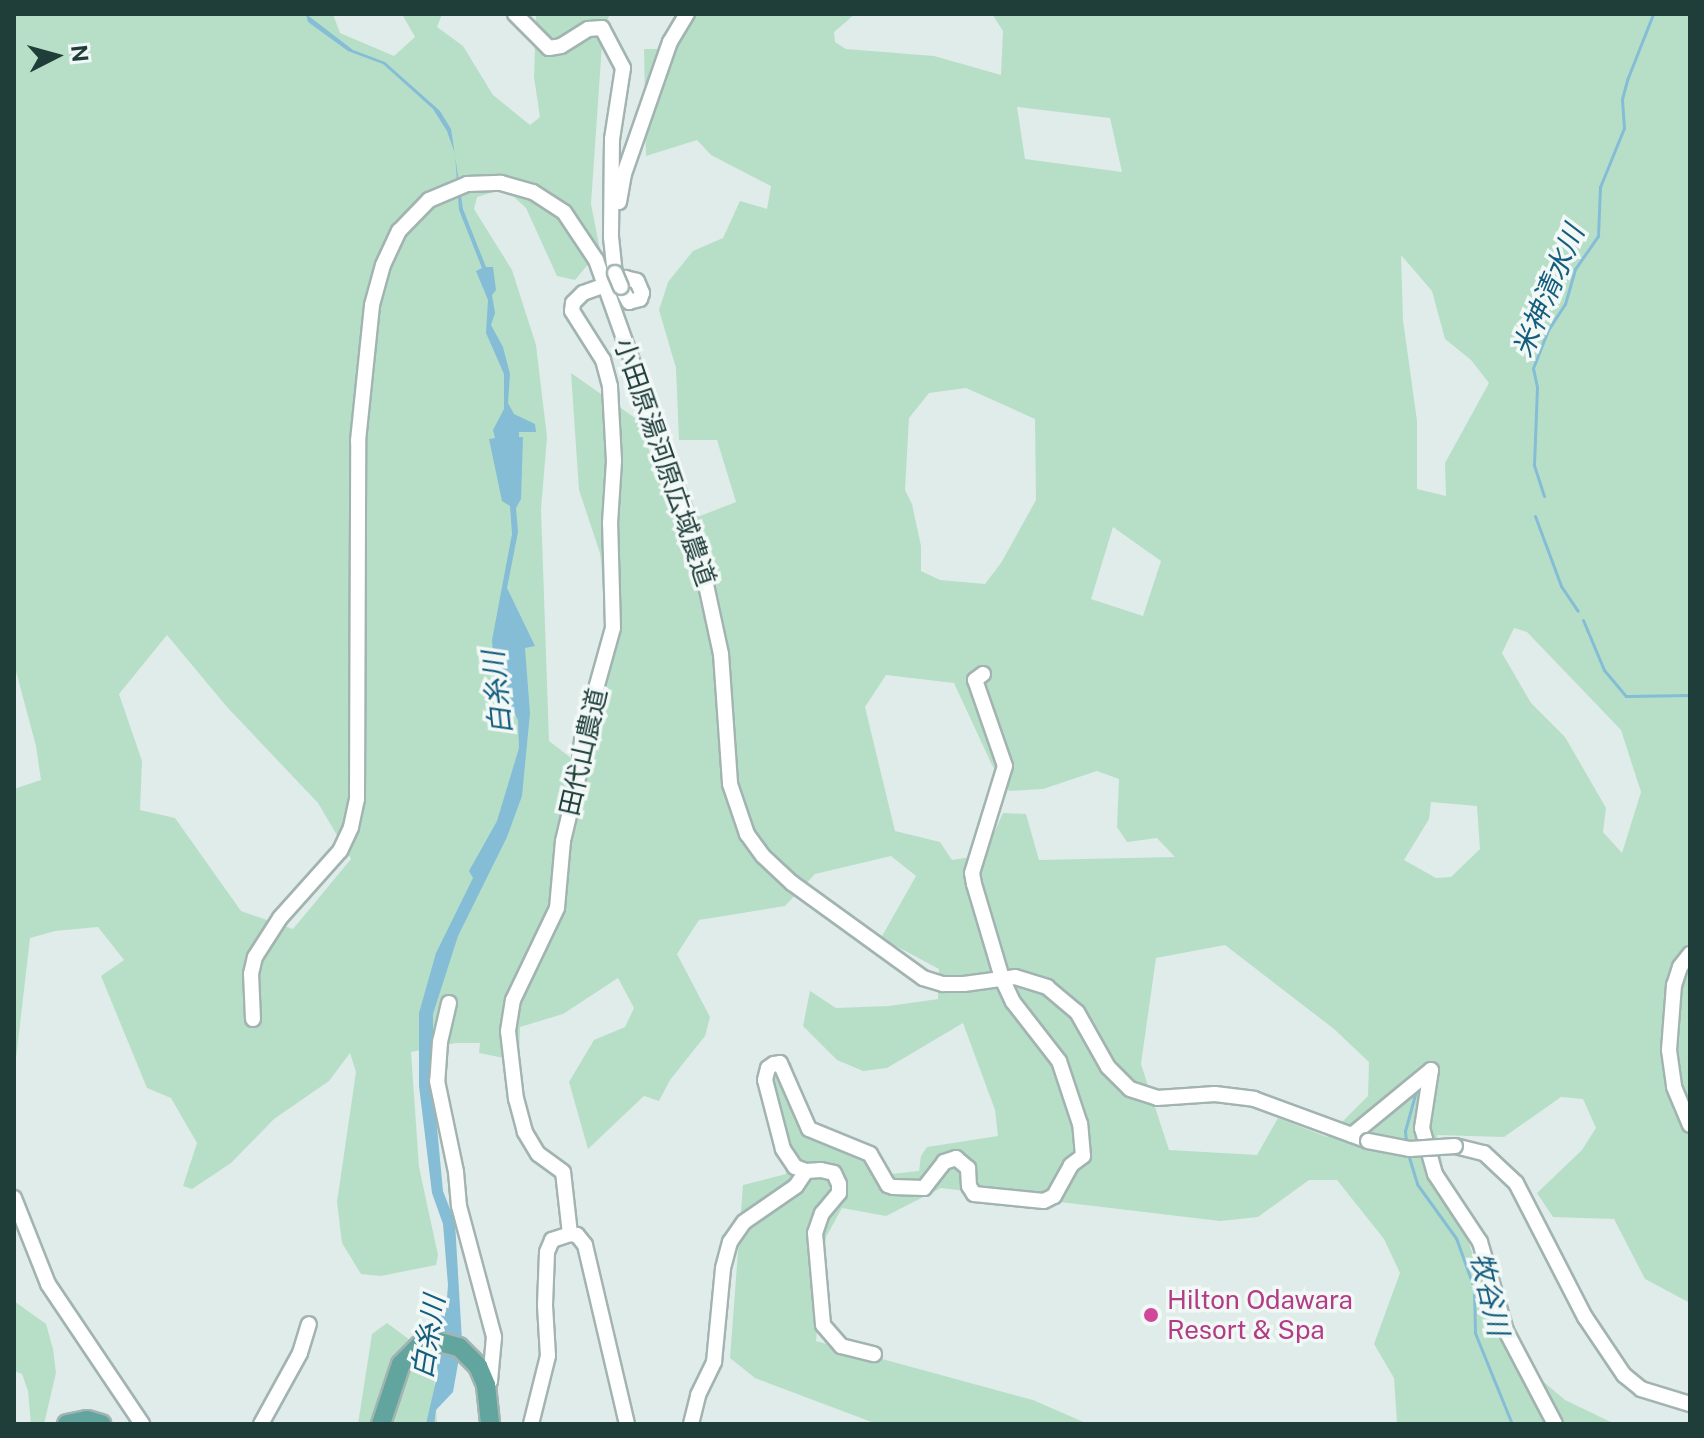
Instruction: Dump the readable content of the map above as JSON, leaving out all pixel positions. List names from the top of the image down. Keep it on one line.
{"streets":{"street":["小田原湯河原広域農道","田代山農道"]},"crossings":[["小田原湯河原広域農道","田代山農道"]],"water":["米神清水川","白糸川","牧谷川"],"places":["Hilton Odawara Resort & Spa"],"north":"right"}
